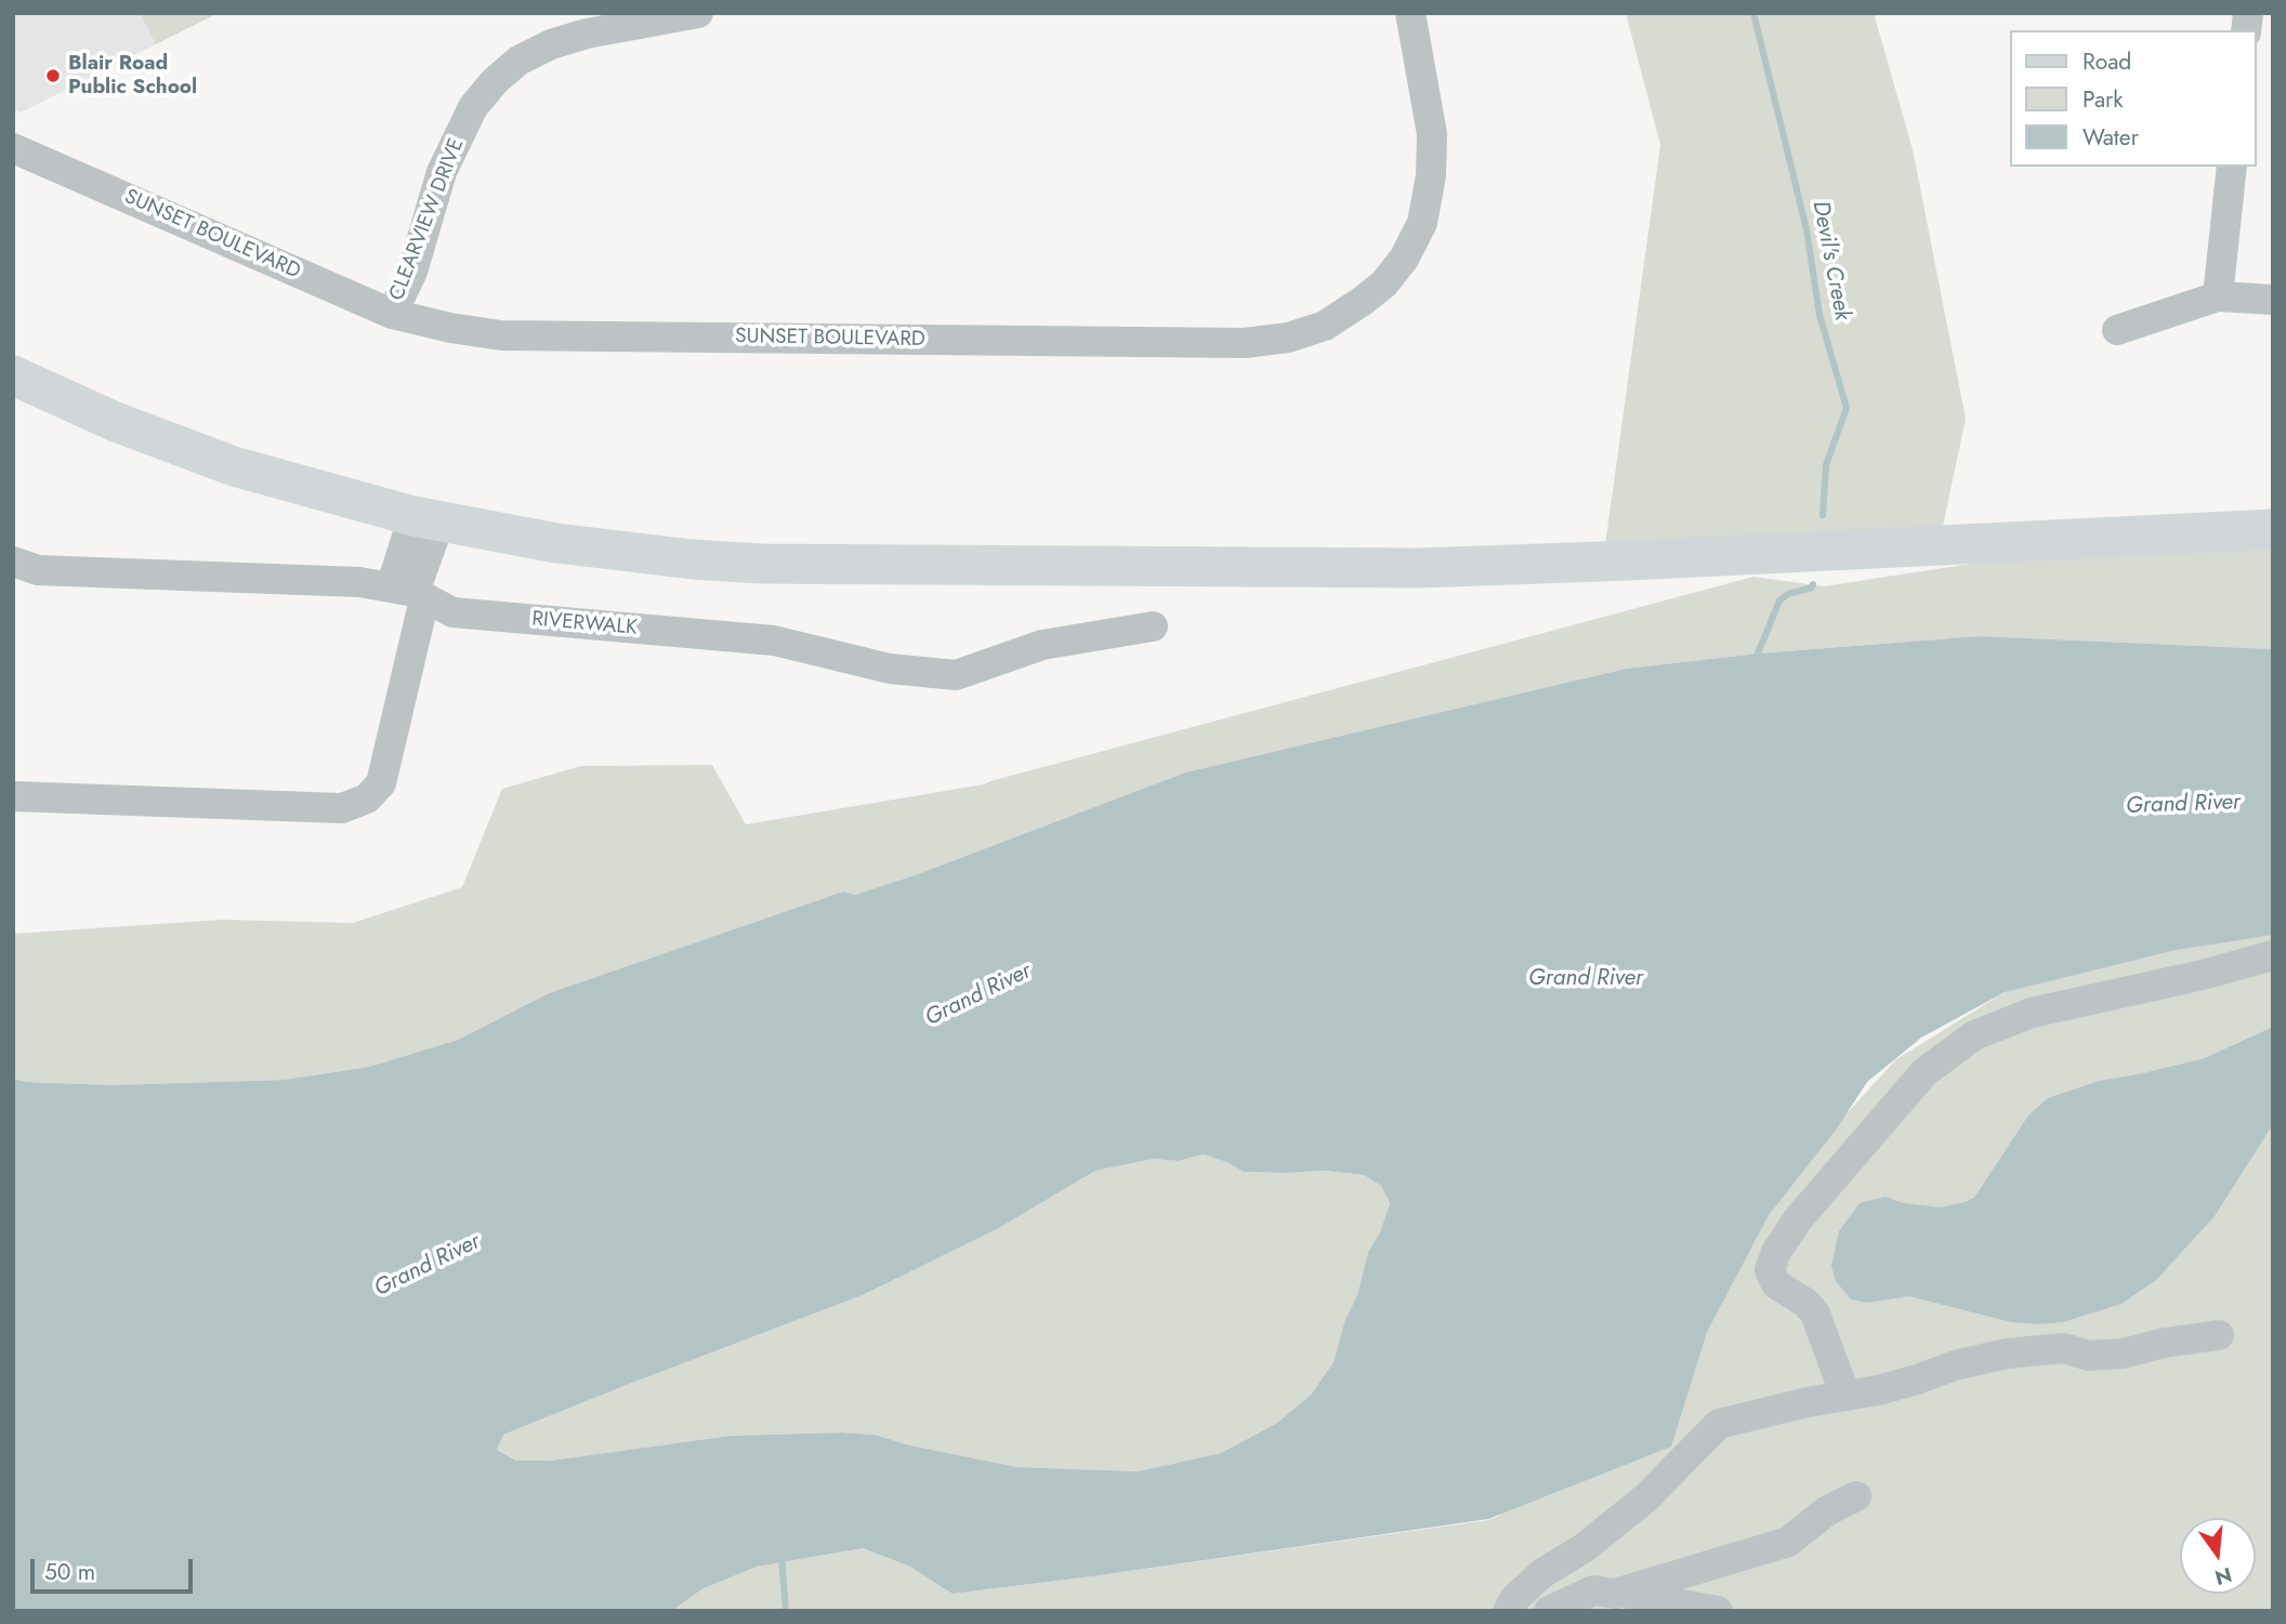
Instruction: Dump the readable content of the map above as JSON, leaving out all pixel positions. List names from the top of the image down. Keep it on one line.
{"streets":{"street":["CLEARVIEW DRIVE","SUNSET BOULEVARD","RIVERWALK"]},"crossings":[["CLEARVIEW DRIVE","SUNSET BOULEVARD"]],"water":["Devil's Creek","Grand River"],"places":["Blair Road Public School"],"legend":["Road","Park","Water"],"scale_bar":"50 m","north":"bottom"}
